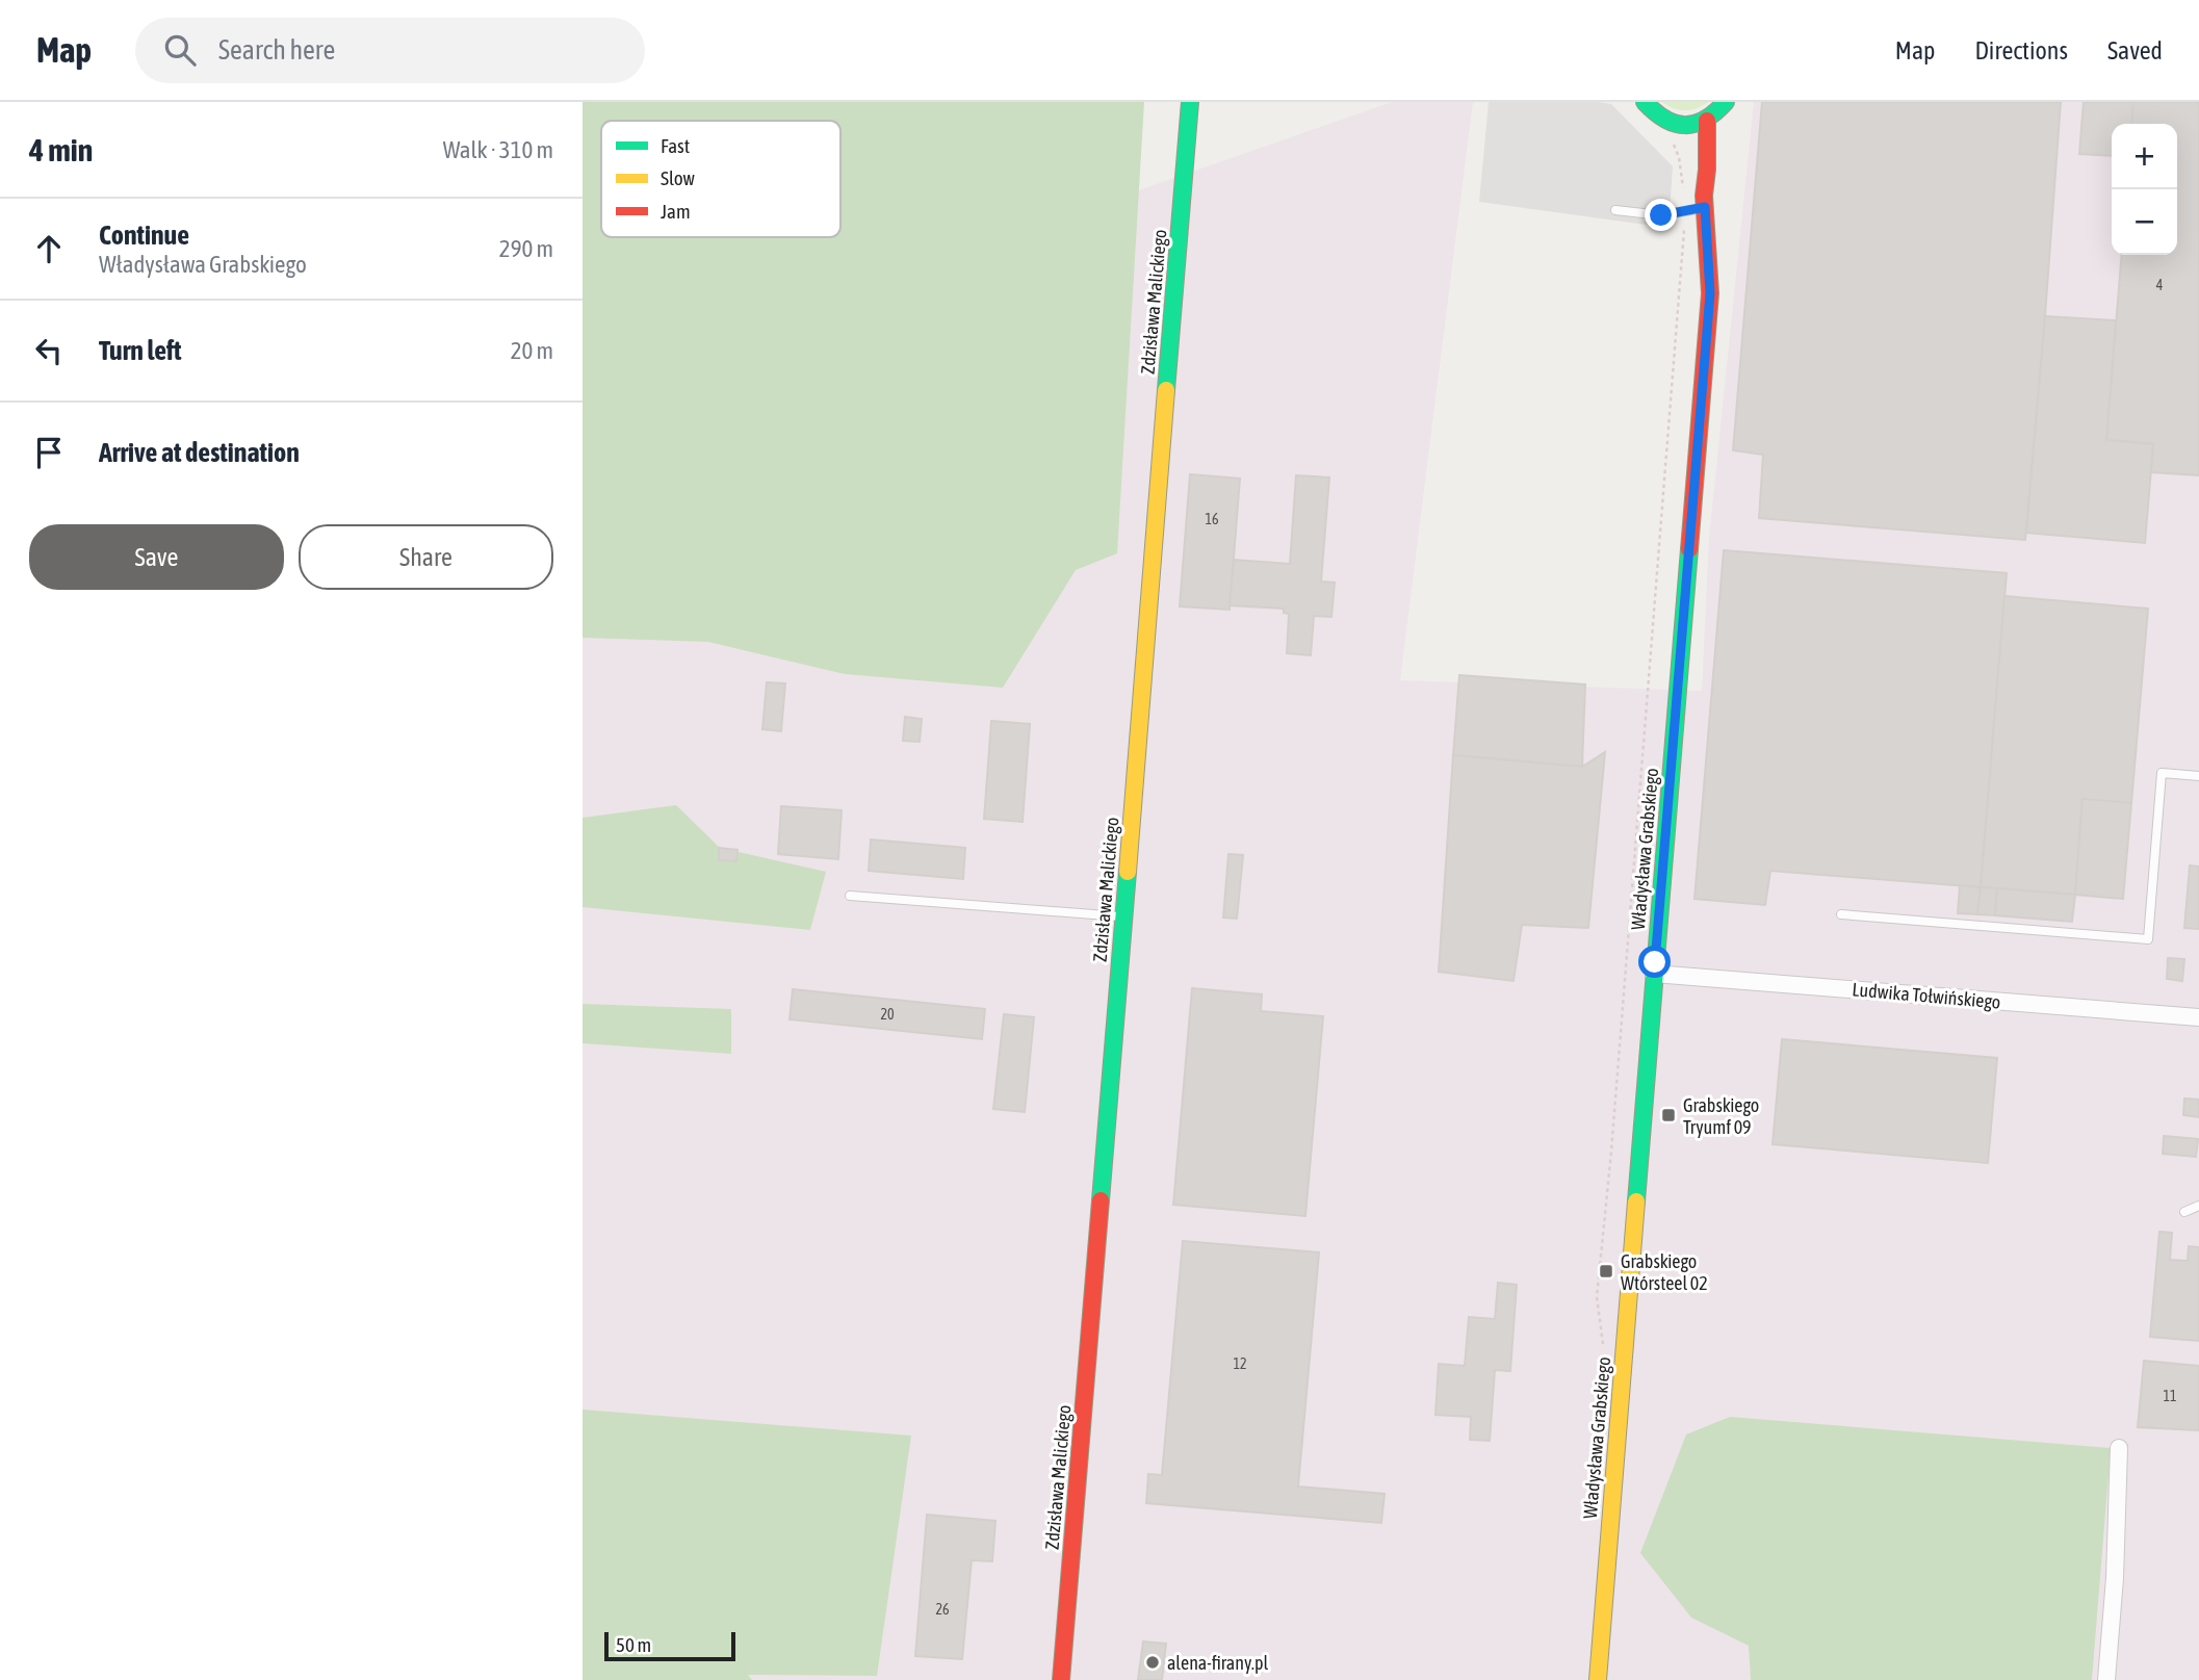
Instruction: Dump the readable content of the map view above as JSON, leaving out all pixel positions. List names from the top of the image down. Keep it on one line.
{"streets":{"street":["Zdzisława Malickiego","Władysława Grabskiego","Ludwika Tołwińskiego"]},"crossings":[["Władysława Grabskiego","Ludwika Tołwińskiego"]],"places":{"transit":["Grabskiego Tryumf 09","Grabskiego Wtórsteel 02"],"other":["alena-firany.pl"]},"house_numbers":["4","16","20","12","11","26"],"legend":["Fast","Slow","Jam"],"scale_bar":"50 m","page":{"header":"Map","search":"Search here","nav":["Map","Directions","Saved"],"heading":["4 min","Walk · 310 m"],"map_buttons":["+","−"],"list":[["Continue","Władysława Grabskiego","290 m"],["Turn left","20 m"],"Arrive at destination"],"buttons":["Save","Share"],"scale":"50 m"}}
